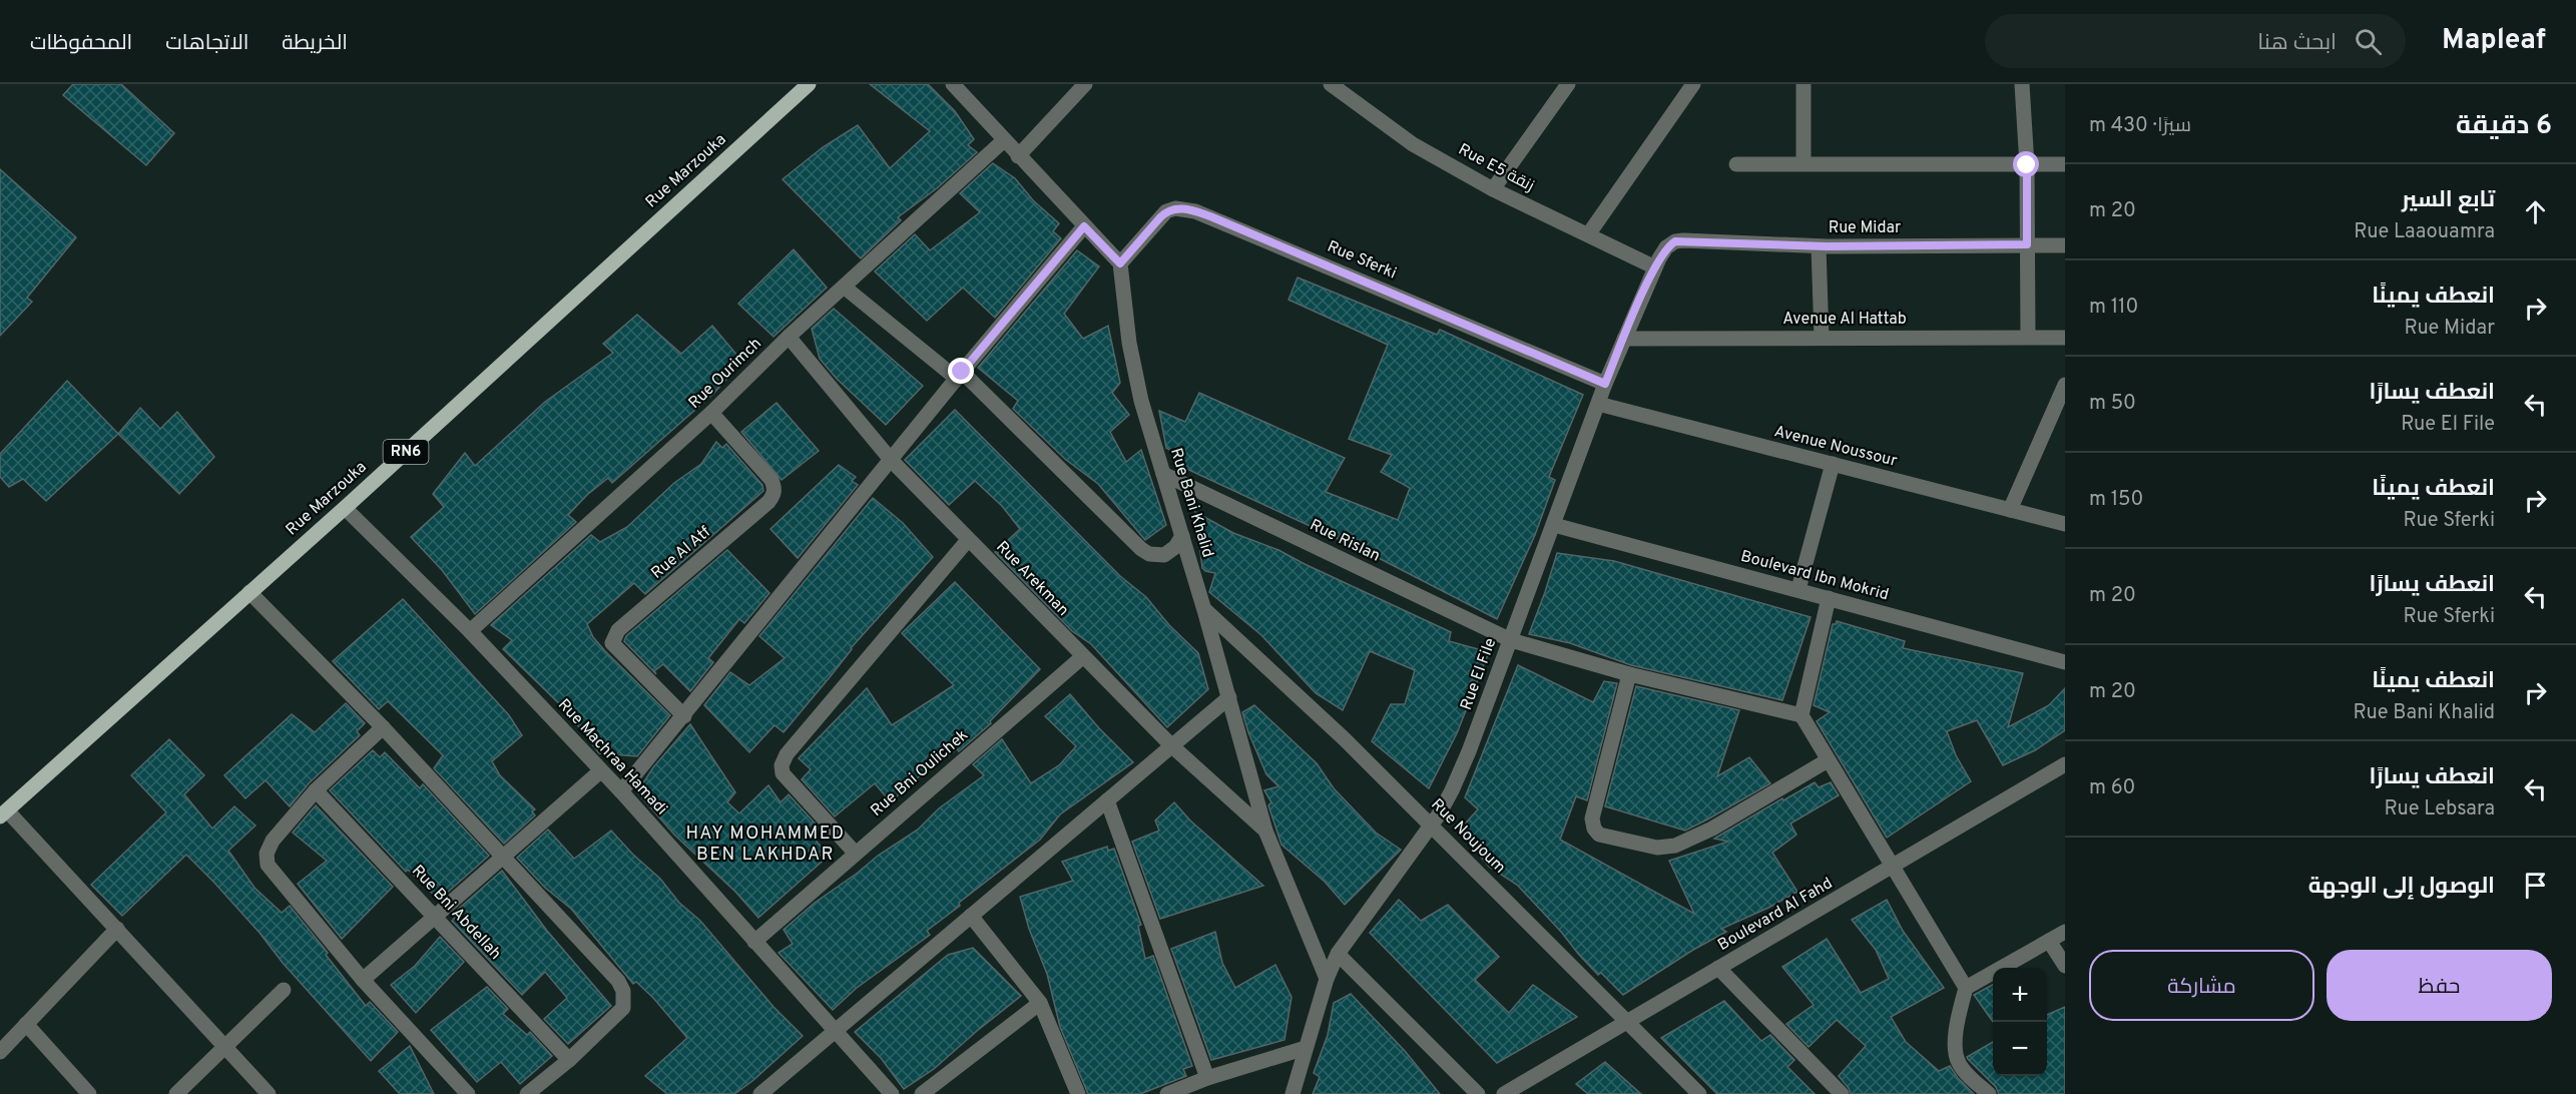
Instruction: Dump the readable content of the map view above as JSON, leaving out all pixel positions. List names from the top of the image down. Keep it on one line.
{"streets":{"main road":["Rue Marzouka","RN6"],"street":["Rue E5 زنقة","Rue Midar","Rue Sferki","Avenue Al Hattab","Rue Ourimch","Avenue Noussour","Rue Bani Khalid","Rue Rislan","Rue Al Atf","Boulevard Ibn Mokrid","Rue Arekman","Rue El File","Rue Machraa Hamadi","Rue Bni Oulichek","Rue Noujoum","Rue Bni Abdellah","Boulevard Al Fahd"]},"crossings":[["Rue E5 زنقة","Rue El File"],["Rue Marzouka","Rue Machraa Hamadi"],["Rue Midar","Rue El File"],["Rue Sferki","Rue Bani Khalid"],["Rue Sferki","Rue El File"],["Avenue Al Hattab","Rue El File"],["Rue Ourimch","Rue Al Atf"],["Rue Ourimch","Rue Arekman"],["Rue Ourimch","Rue Machraa Hamadi"],["Avenue Noussour","Rue El File"],["Rue Bani Khalid","Rue Rislan"],["Rue Bani Khalid","Rue Arekman"],["Rue Bani Khalid","Rue El File"],["Rue Bani Khalid","Rue Noujoum"],["Rue Rislan","Rue El File"],["Boulevard Ibn Mokrid","Rue El File"],["Rue Arekman","Rue Bni Oulichek"],["Rue El File","Rue Noujoum"],["Rue Machraa Hamadi","Rue Bni Oulichek"],["Rue Noujoum","Boulevard Al Fahd"]],"districts":["HAY MOHAMMED BEN LAKHDAR"],"page":{"header":"Mapleaf","search":"ابحث هنا","nav":["الخريطة","الاتجاهات","المحفوظات"],"heading":["6 دقيقة","سيرًا · 430 m"],"list":[["تابع السير","Rue Laaouamra","20 m"],["انعطف يمينًا","Rue Midar","110 m"],["انعطف يسارًا","Rue El File","50 m"],["انعطف يمينًا","Rue Sferki","150 m"],["انعطف يسارًا","Rue Sferki","20 m"],["انعطف يمينًا","Rue Bani Khalid","20 m"],["انعطف يسارًا","Rue Lebsara","60 m"],"الوصول إلى الوجهة"],"buttons":["حفظ","مشاركة"],"map_buttons":["+","−"]}}
